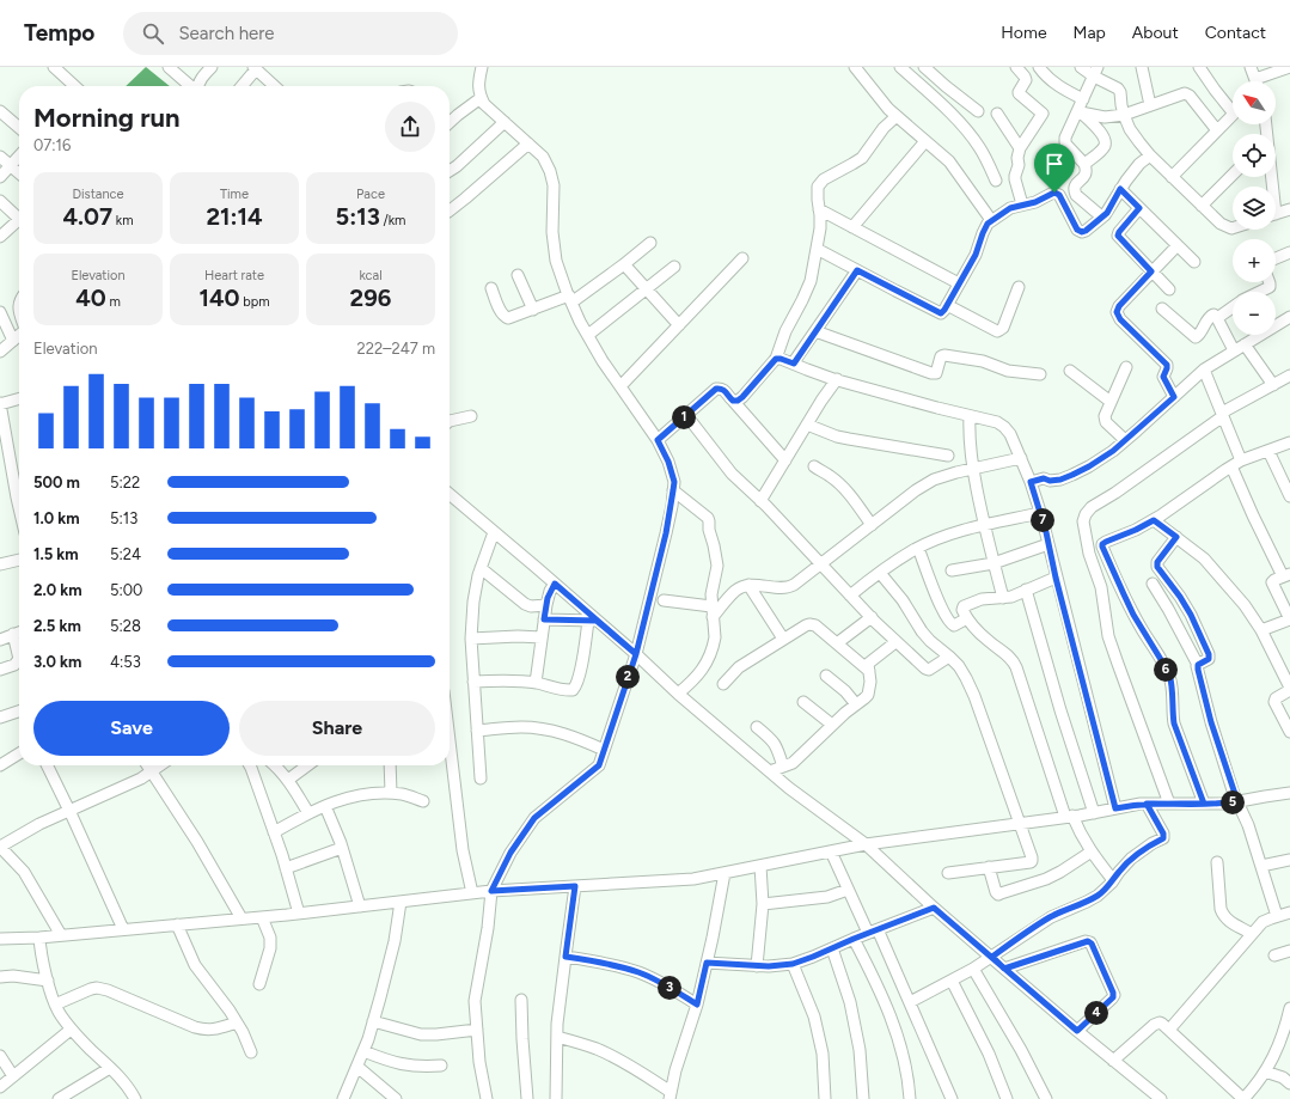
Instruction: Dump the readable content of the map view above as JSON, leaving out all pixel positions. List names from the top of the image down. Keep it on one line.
{"north":"top left","page":{"header":"Tempo","search":"Search here","nav":["Home","Map","About","Contact"],"map_buttons":["+","−"],"heading":["Morning run","07:16"],"stats":[["Distance","4.07 km"],["Time","21:14"],["Pace","5:13 /km"],["Elevation","40 m"],["Heart rate","140 bpm"],["kcal","296"]],"chart":["Elevation","222–247 m"],"pins":["1","7","6","2","5","3","4"],"list":[{"name":"500 m","note":"5:22"},{"name":"1.0 km","note":"5:13"},{"name":"1.5 km","note":"5:24"},{"name":"2.0 km","note":"5:00"},{"name":"2.5 km","note":"5:28"},{"name":"3.0 km","note":"4:53"}],"buttons":["Save","Share"]}}
